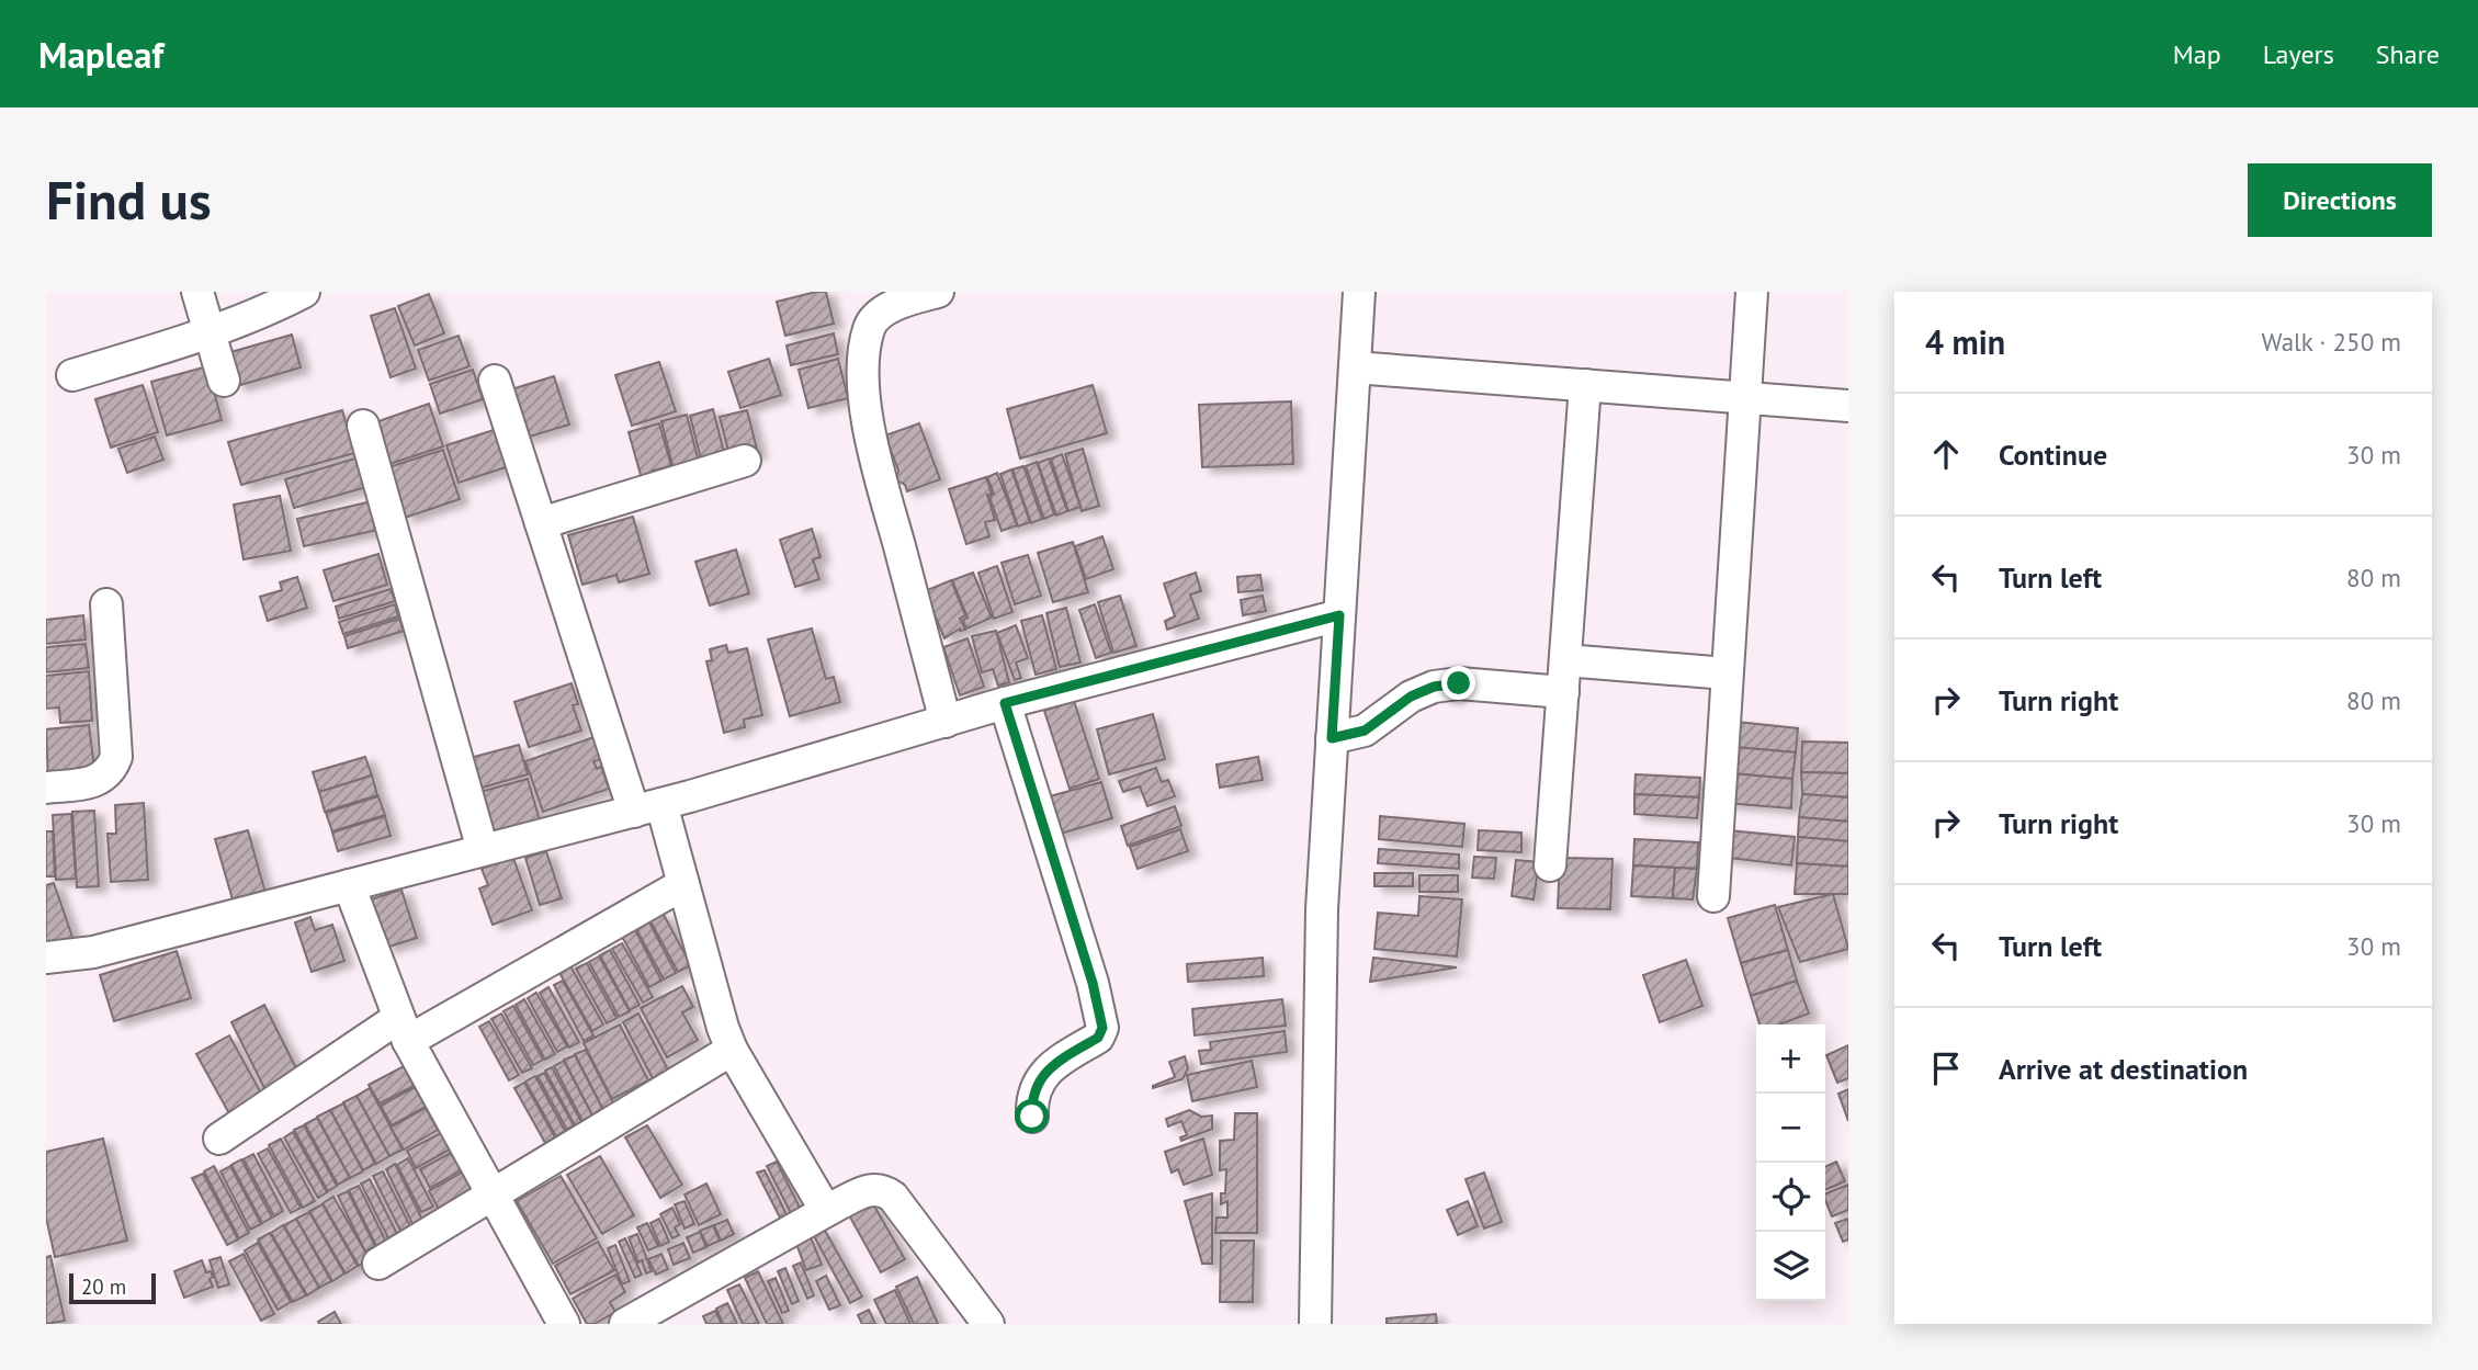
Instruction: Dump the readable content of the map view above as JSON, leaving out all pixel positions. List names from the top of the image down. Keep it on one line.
{"scale_bar":"20 m","page":{"header":"Mapleaf","nav":["Map","Layers","Share"],"buttons":"Directions","title":"Find us","heading":["4 min","Walk · 250 m"],"list":[["Continue","30 m"],["Turn left","80 m"],["Turn right","80 m"],["Turn right","30 m"],["Turn left","30 m"],"Arrive at destination"],"map_buttons":["+","−"],"scale":"20 m"}}
